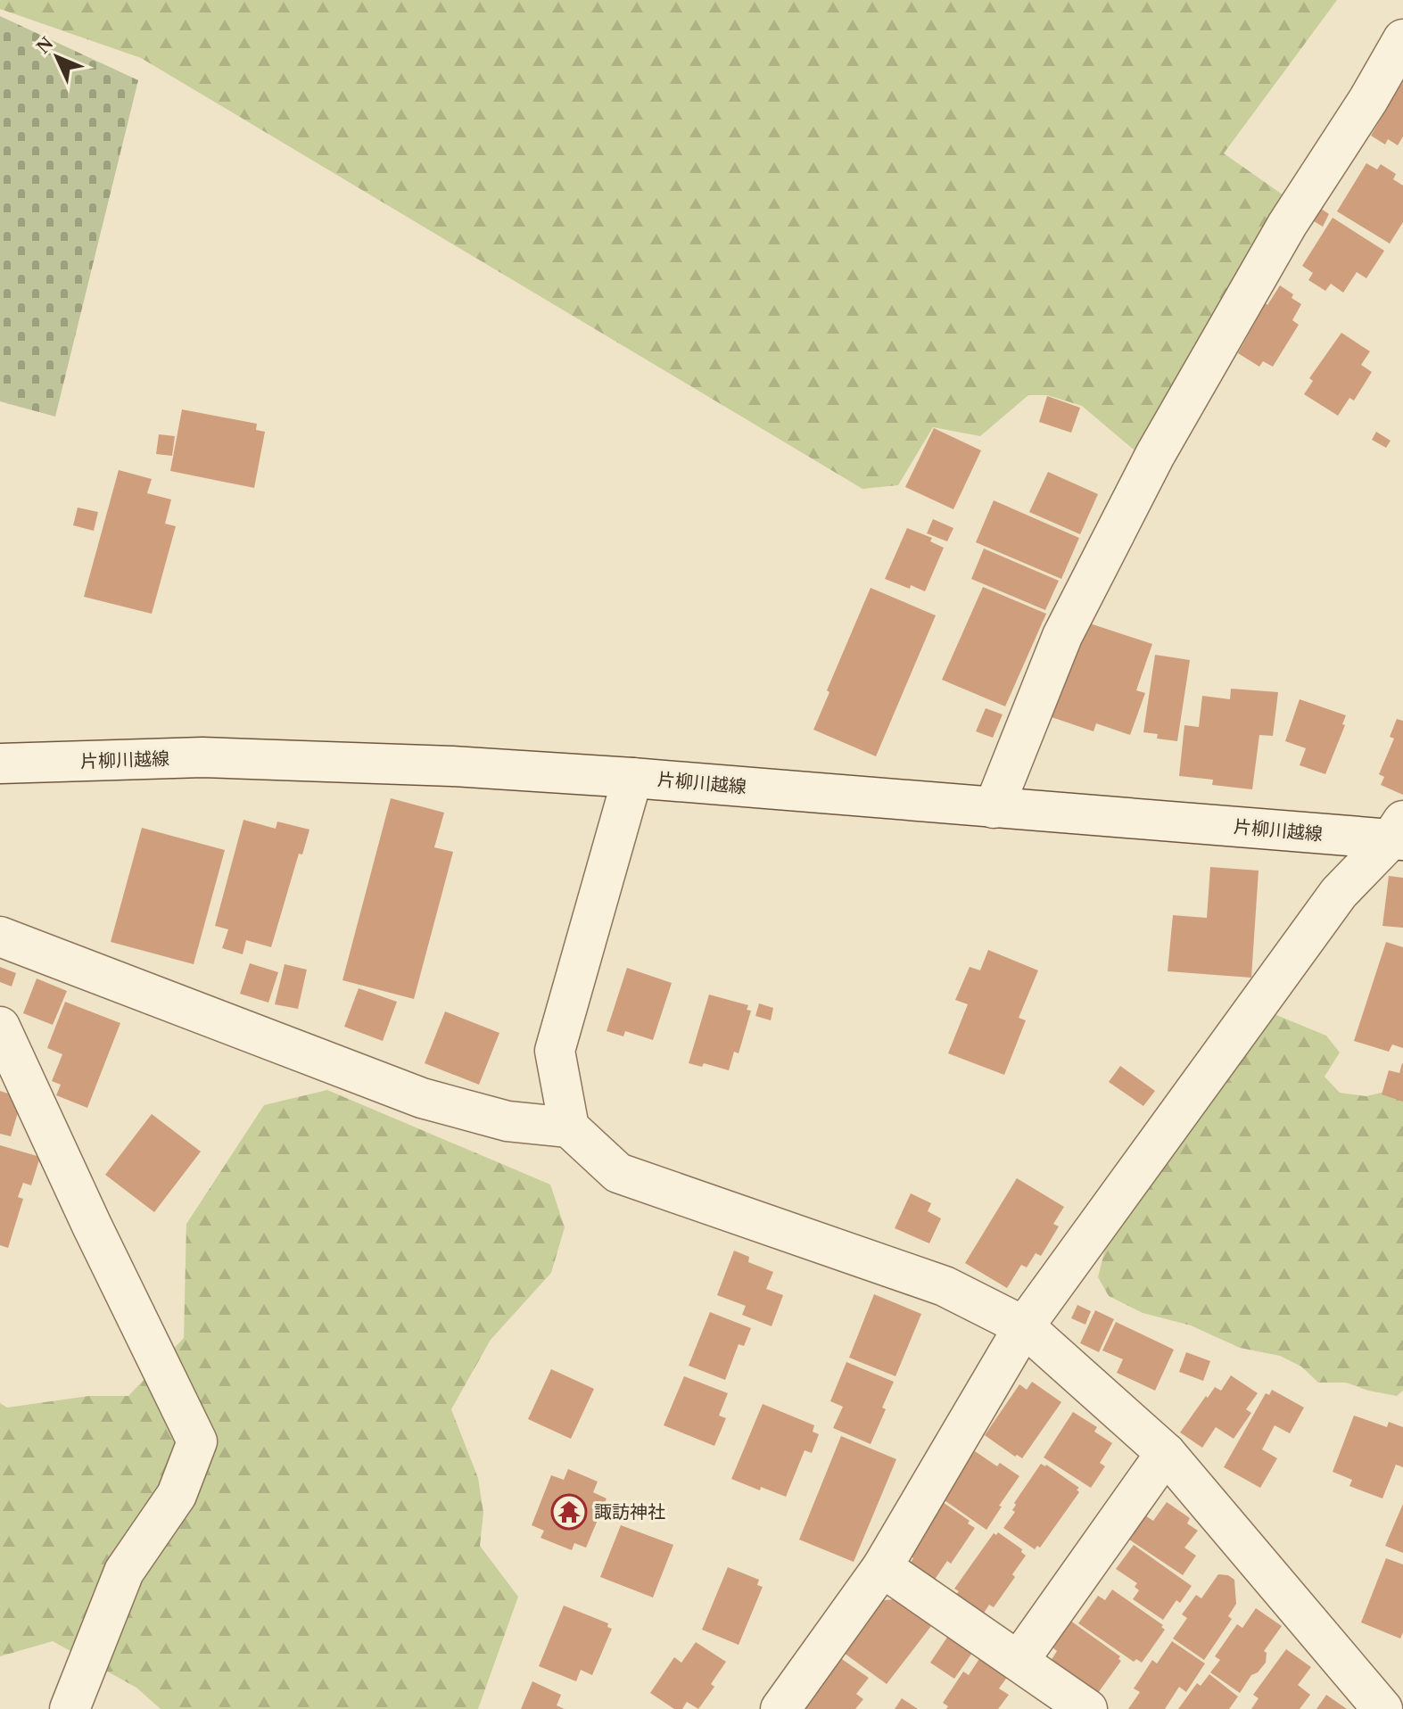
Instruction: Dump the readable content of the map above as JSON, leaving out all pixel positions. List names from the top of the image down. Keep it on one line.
{"streets":{"street":["片柳川越線"]},"places":{"temple":["諏訪神社"]},"north":"top left"}
